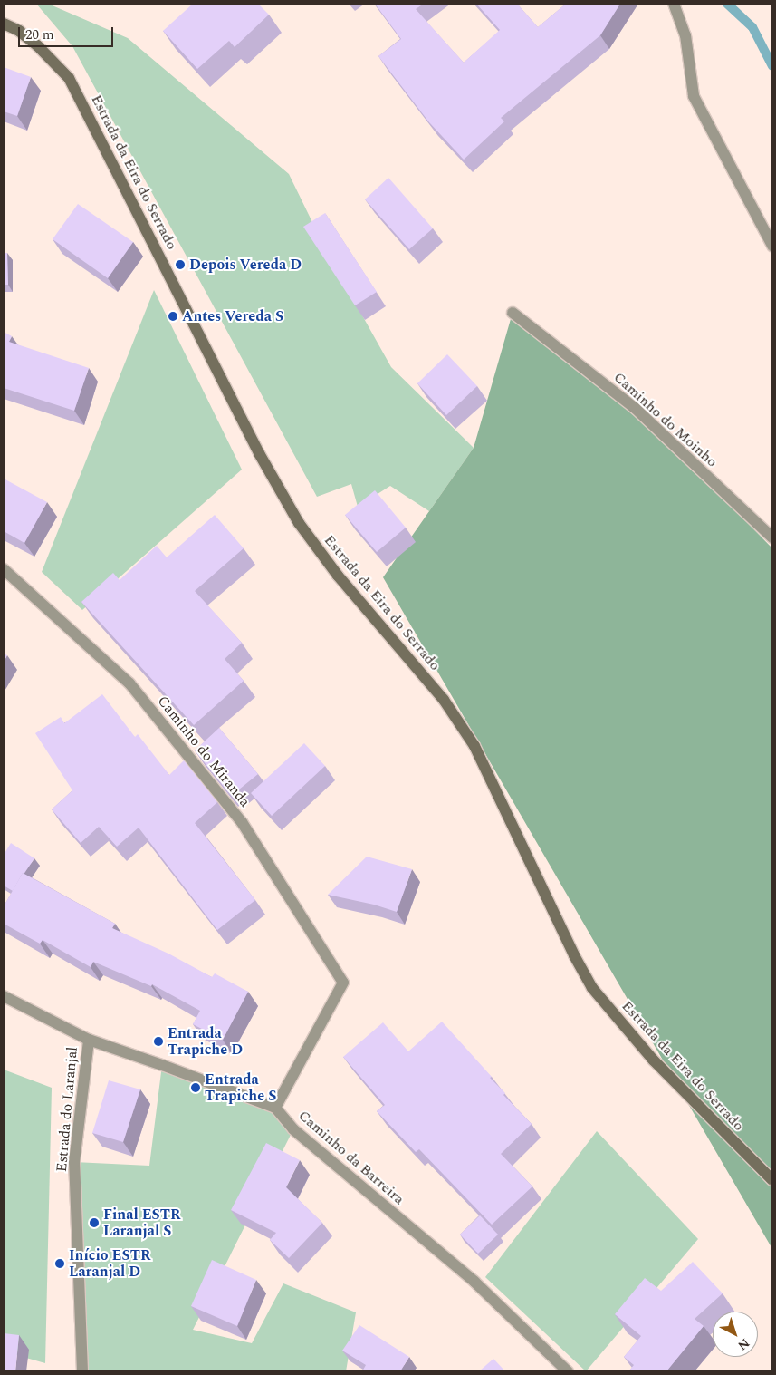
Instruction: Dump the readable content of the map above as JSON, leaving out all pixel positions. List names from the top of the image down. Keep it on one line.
{"streets":{"main road":["Estrada da Eira do Serrado"],"street":["Caminho do Moinho","Caminho do Miranda","Estrada do Laranjal","Caminho da Barreira"]},"crossings":[["Caminho do Miranda","Caminho da Barreira"],["Estrada do Laranjal","Caminho da Barreira"]],"places":["Depois Vereda D","Antes Vereda S","Entrada Trapiche D","Entrada Trapiche S","Final ESTR Laranjal S","Início ESTR Laranjal D"],"scale_bar":"20 m","north":"bottom right"}
